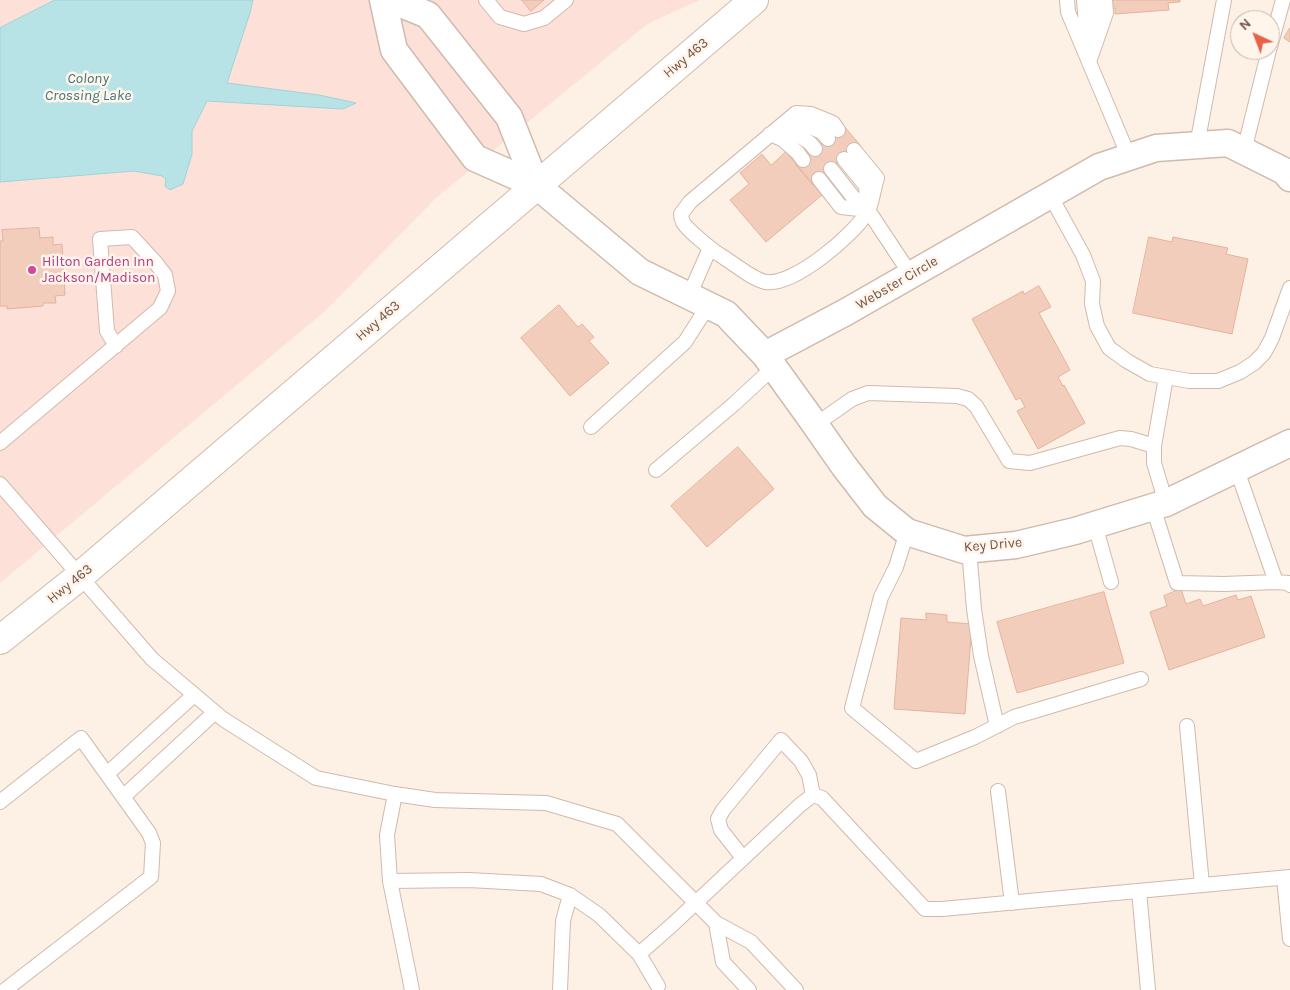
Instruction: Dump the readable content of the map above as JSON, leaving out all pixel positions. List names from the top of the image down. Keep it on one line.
{"streets":{"main road":["Hwy 463"],"street":["Webster Circle","Key Drive"]},"crossings":[["Webster Circle","Key Drive"]],"water":["Colony Crossing Lake"],"places":["Hilton Garden Inn Jackson/Madison"],"north":"top left"}
